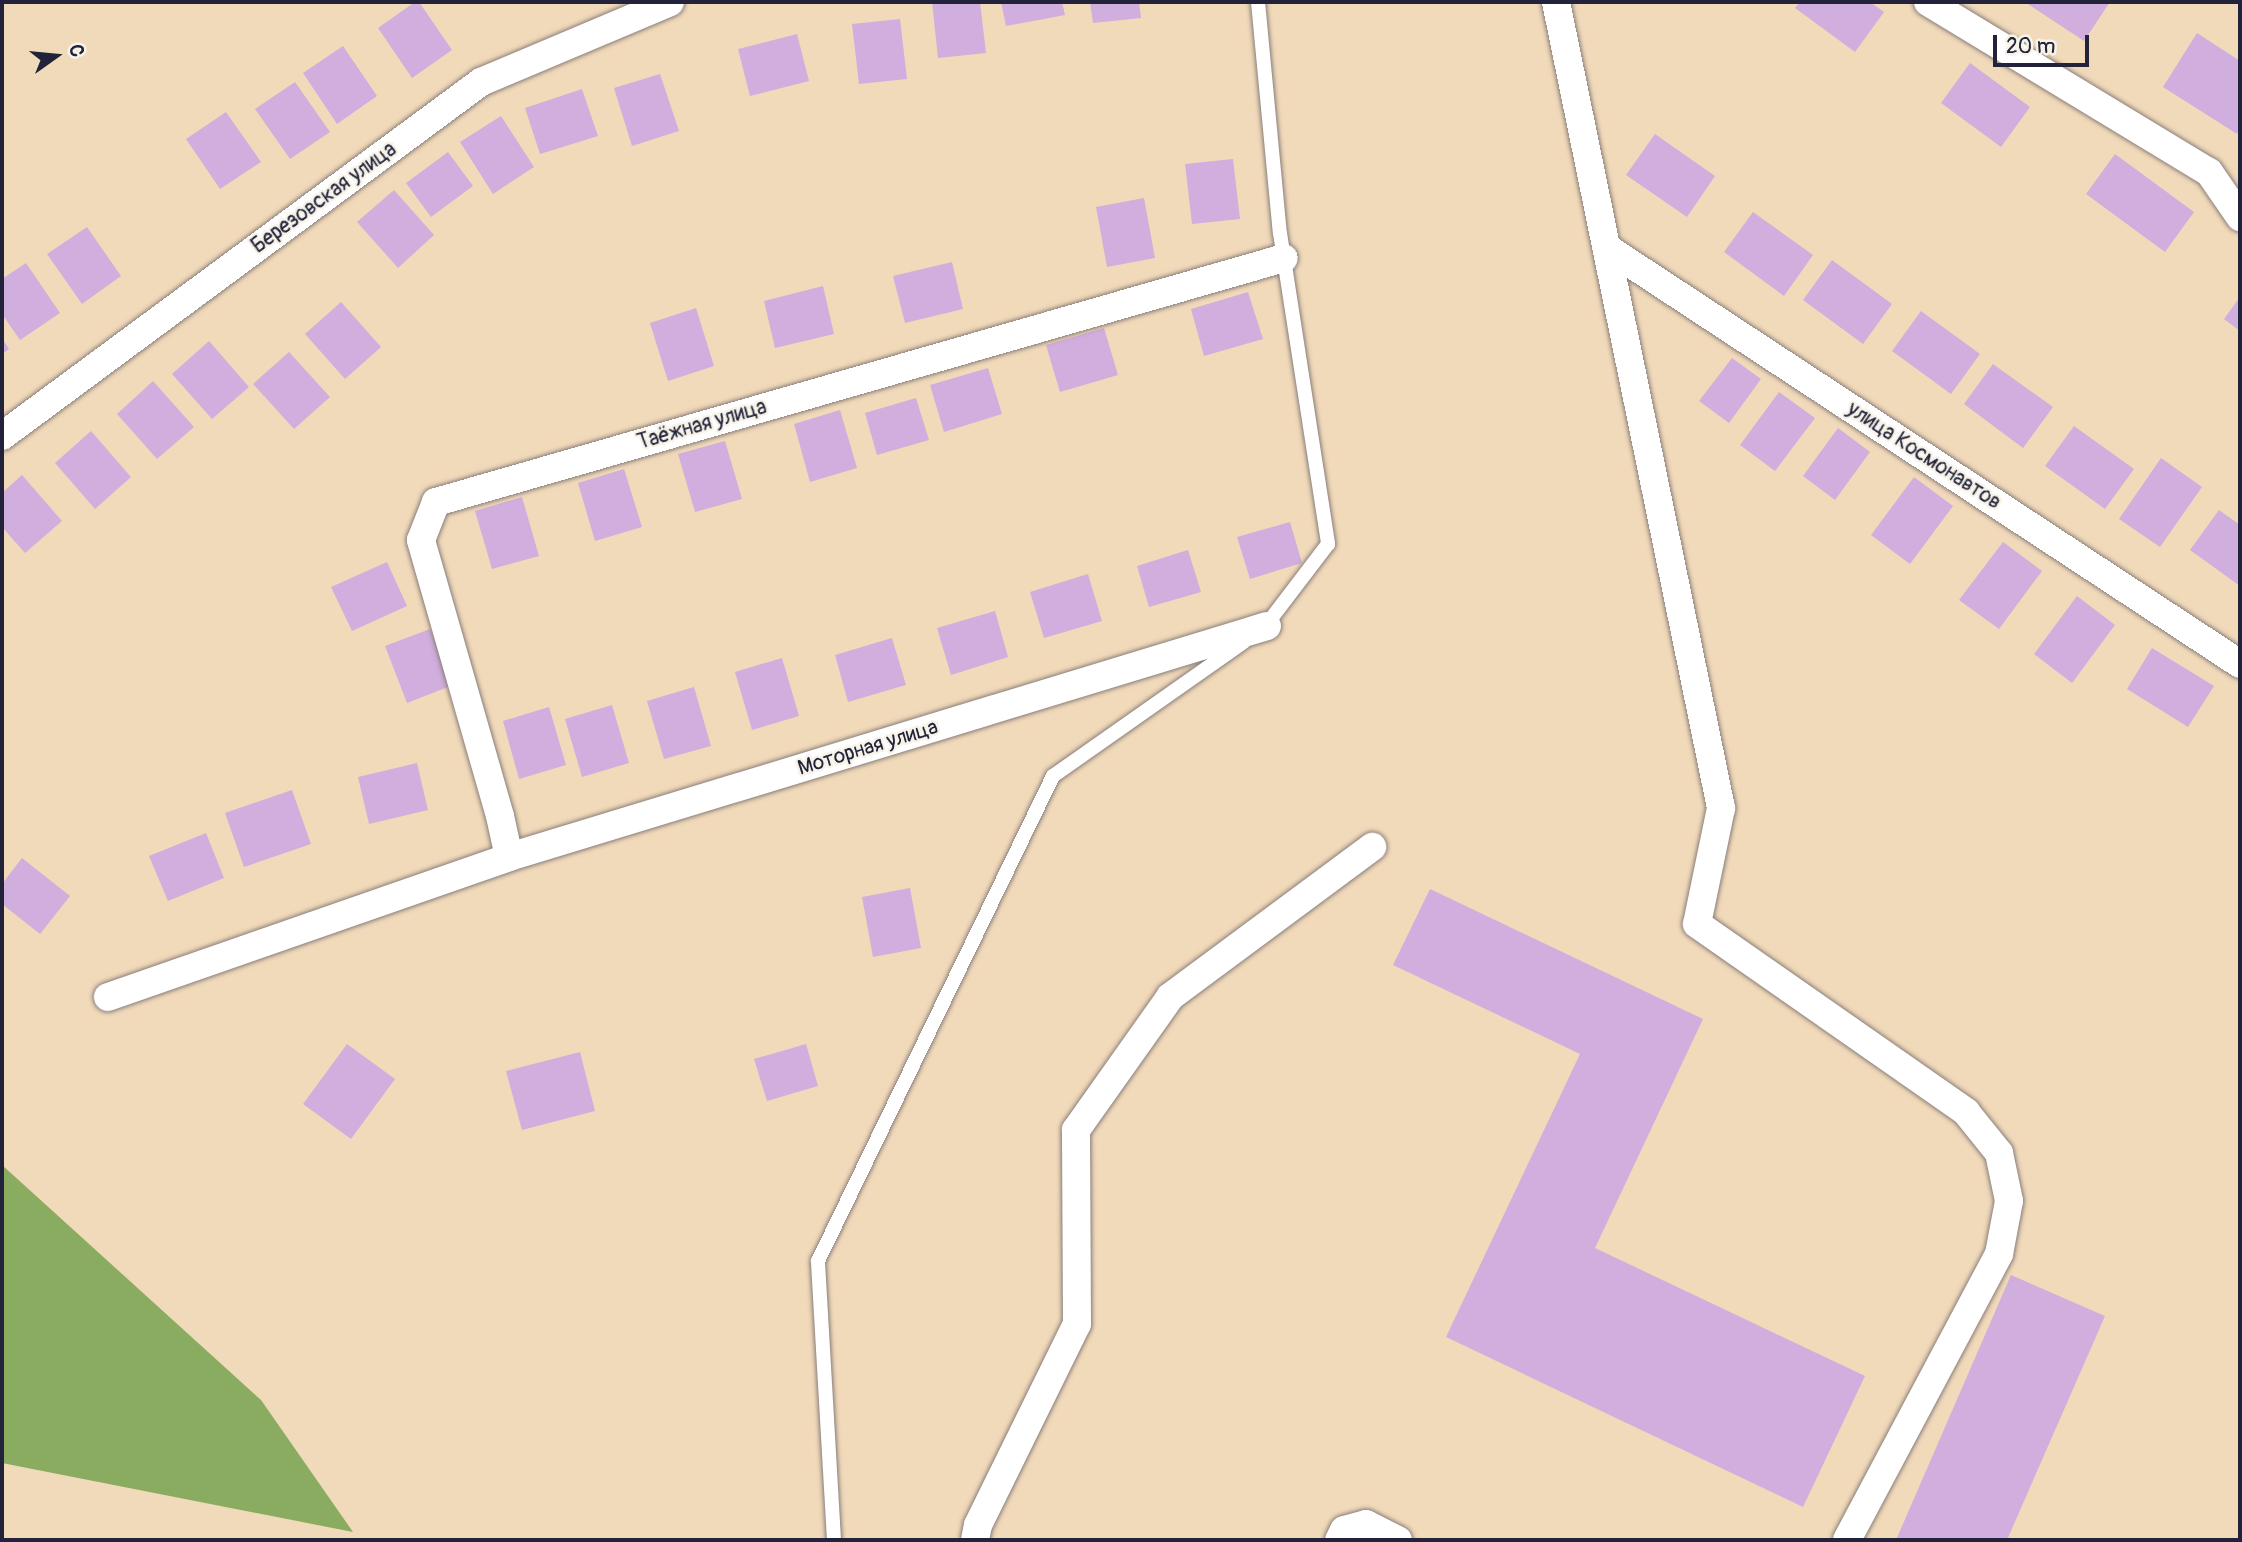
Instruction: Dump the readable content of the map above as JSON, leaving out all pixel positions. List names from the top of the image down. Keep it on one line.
{"streets":{"street":["Березовская улица","Таёжная улица","улица Космонавтов","Моторная улица"]},"crossings":[["Таёжная улица","Моторная улица"]],"scale_bar":"20 m","north":"right"}
